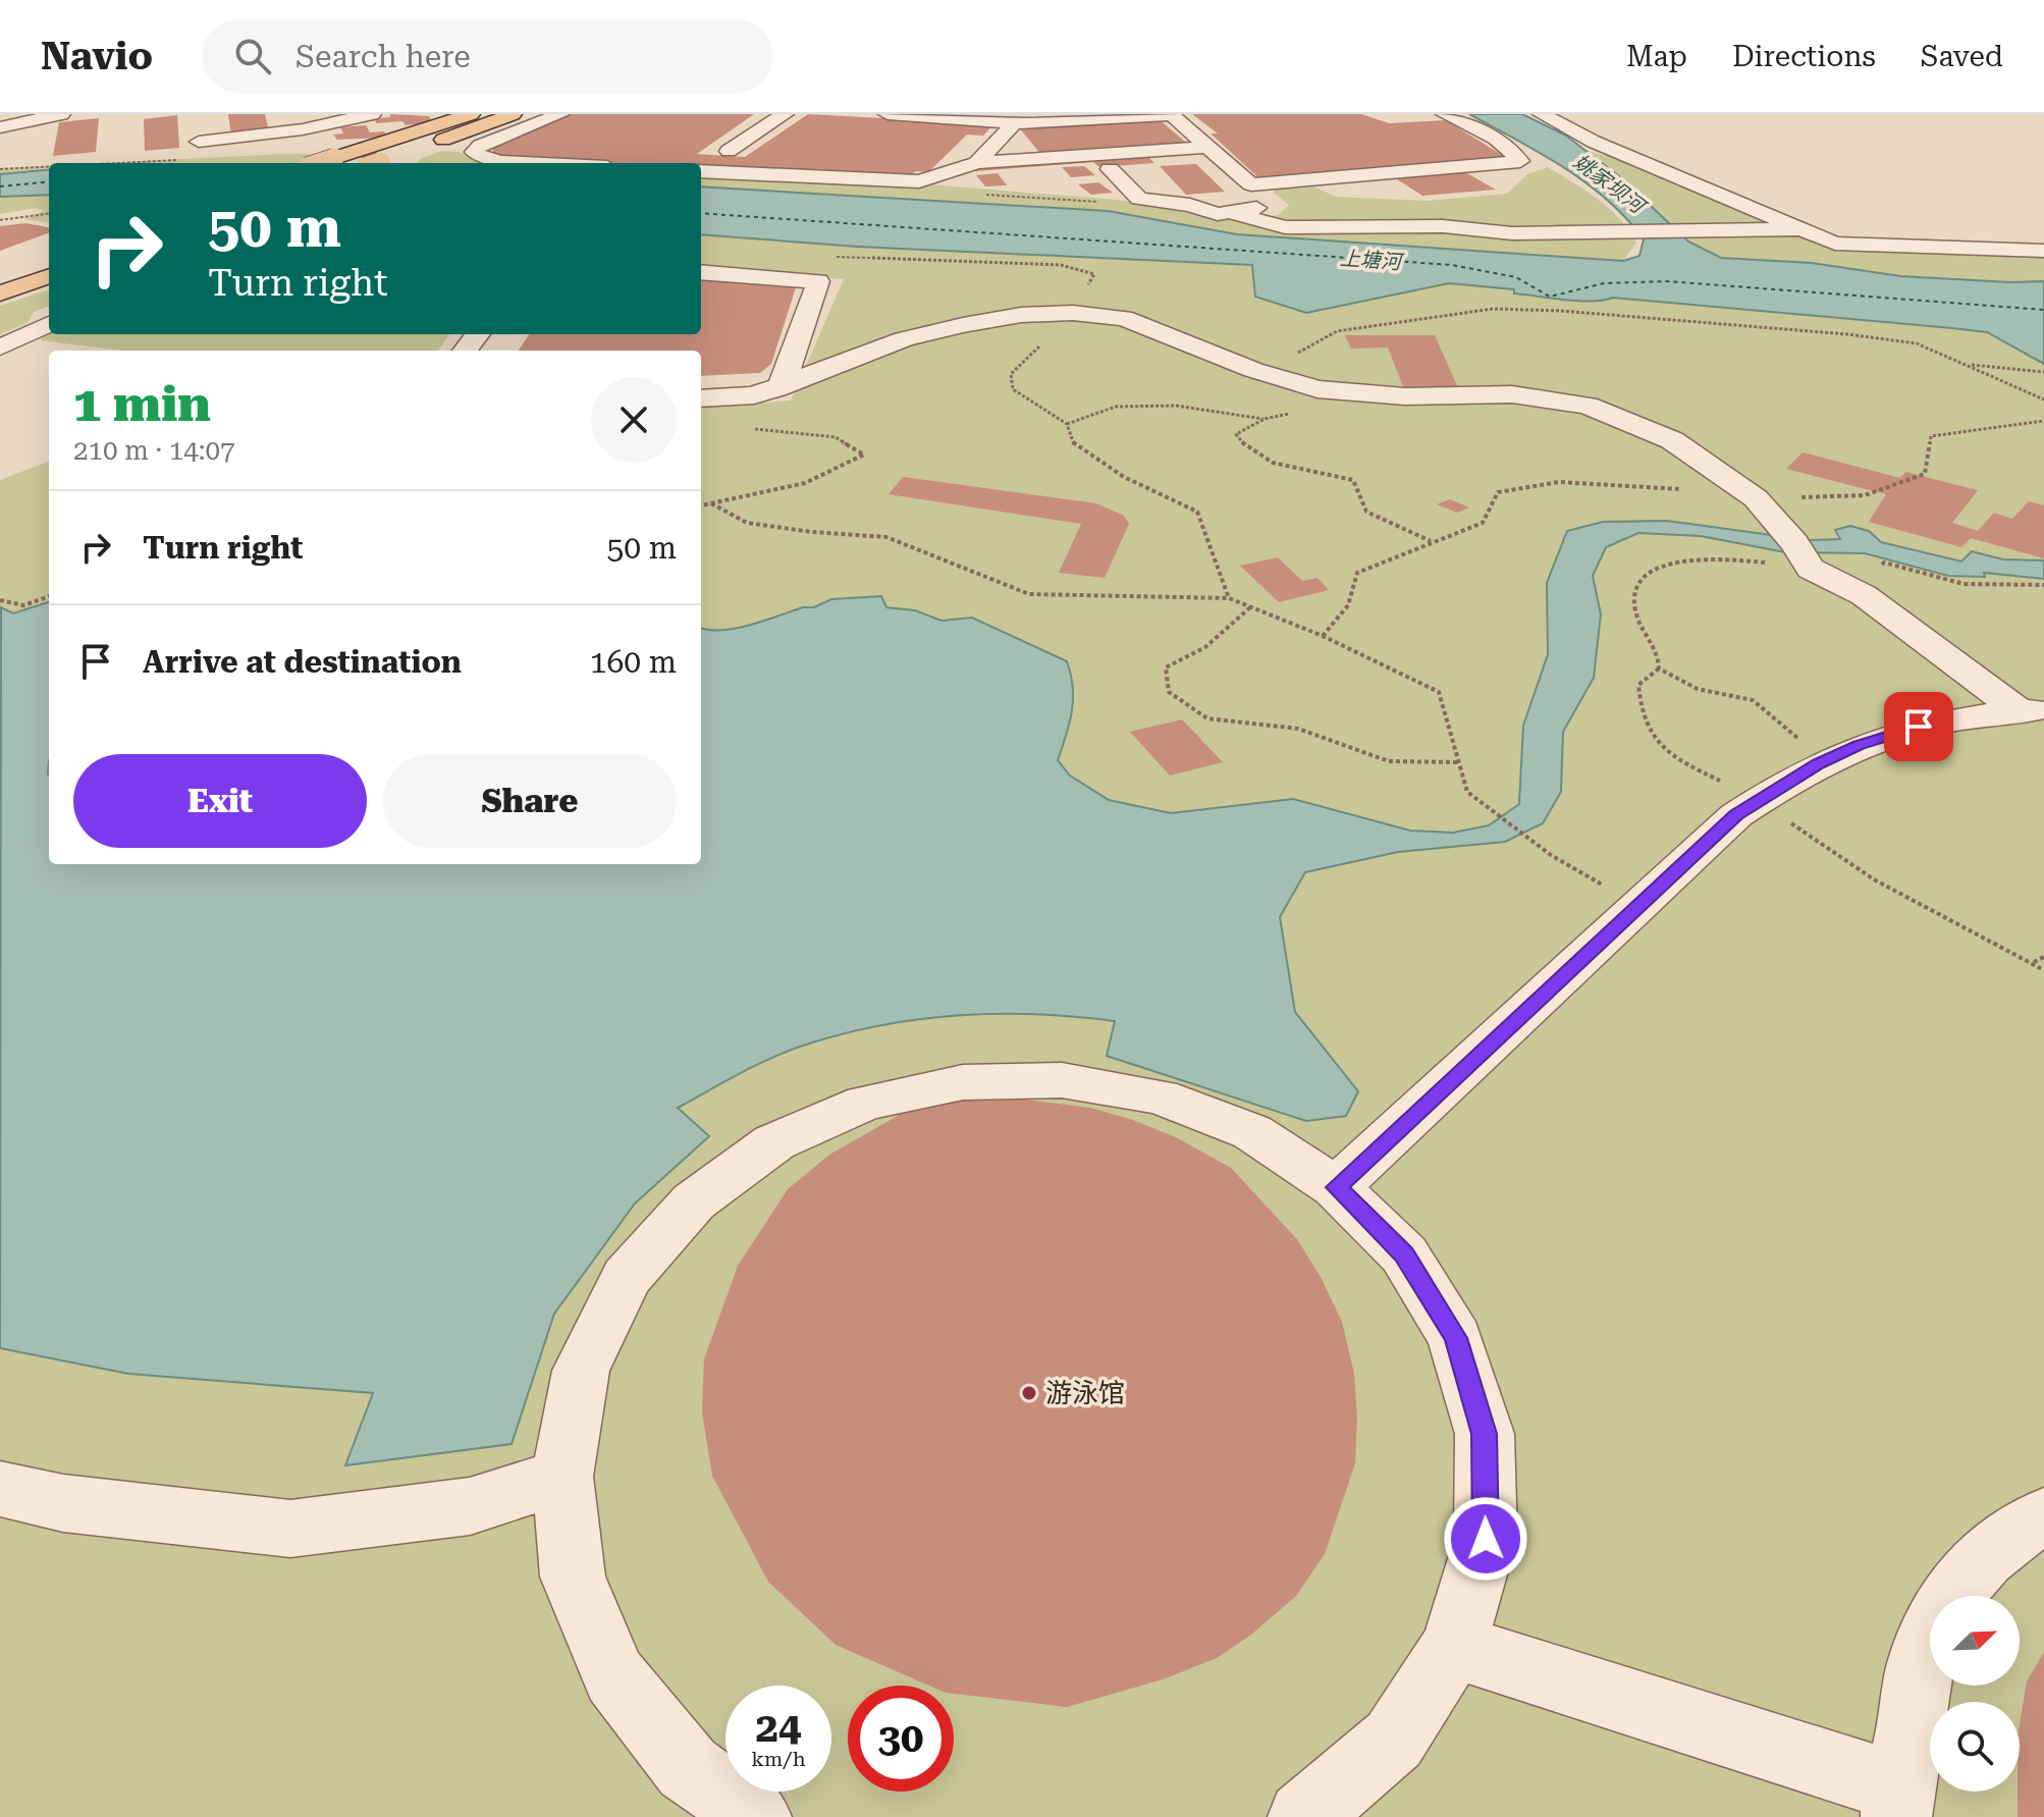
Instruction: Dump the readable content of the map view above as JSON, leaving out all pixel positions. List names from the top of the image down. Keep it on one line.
{"water":["姚家坝河","上塘河"],"places":["游泳馆"],"north":"top right","page":{"header":"Navio","search":"Search here","nav":["Map","Directions","Saved"],"turn":["50 m","Turn right"],"heading":["1 min","210 m · 14:07"],"list":[{"name":"Turn right","value":"50 m"},{"name":"Arrive at destination","value":"160 m"}],"buttons":["Exit","Share"],"speed":"24 km/h","limit":"30"}}
